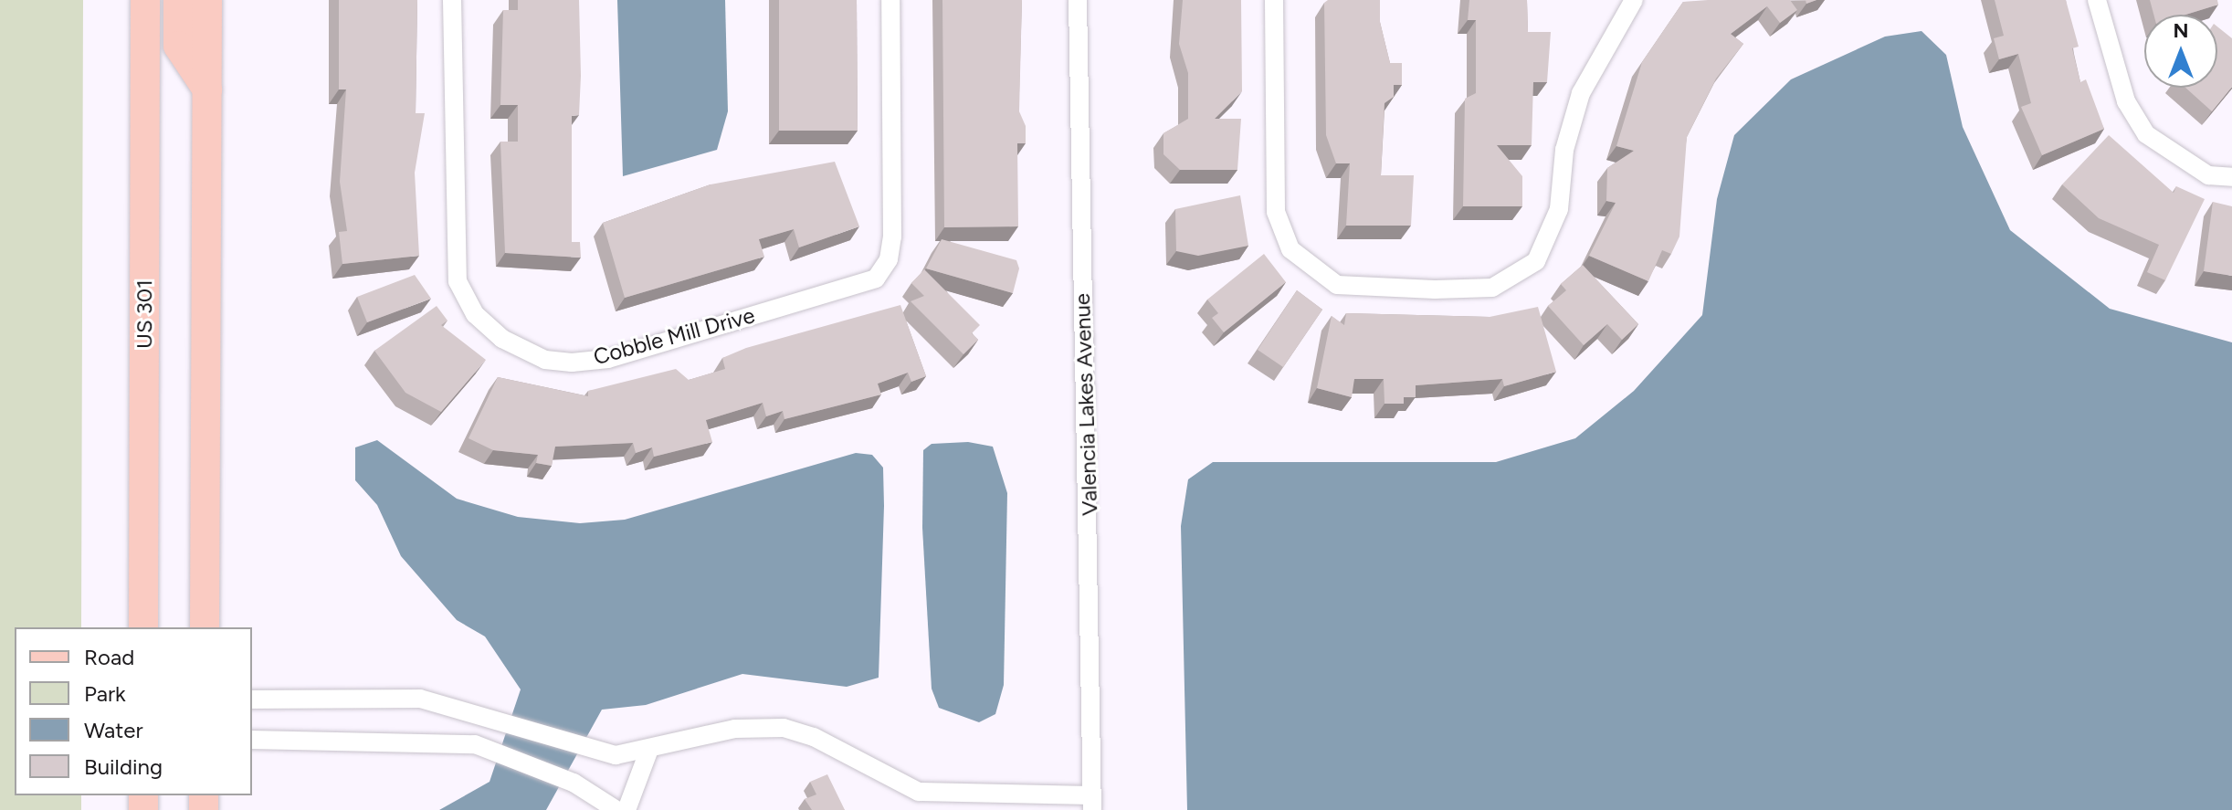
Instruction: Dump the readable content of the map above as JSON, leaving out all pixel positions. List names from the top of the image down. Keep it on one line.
{"streets":{"main road":["US 301"],"street":["Cobble Mill Drive","Valencia Lakes Avenue"]},"legend":["Road","Park","Water","Building"],"north":"top"}
